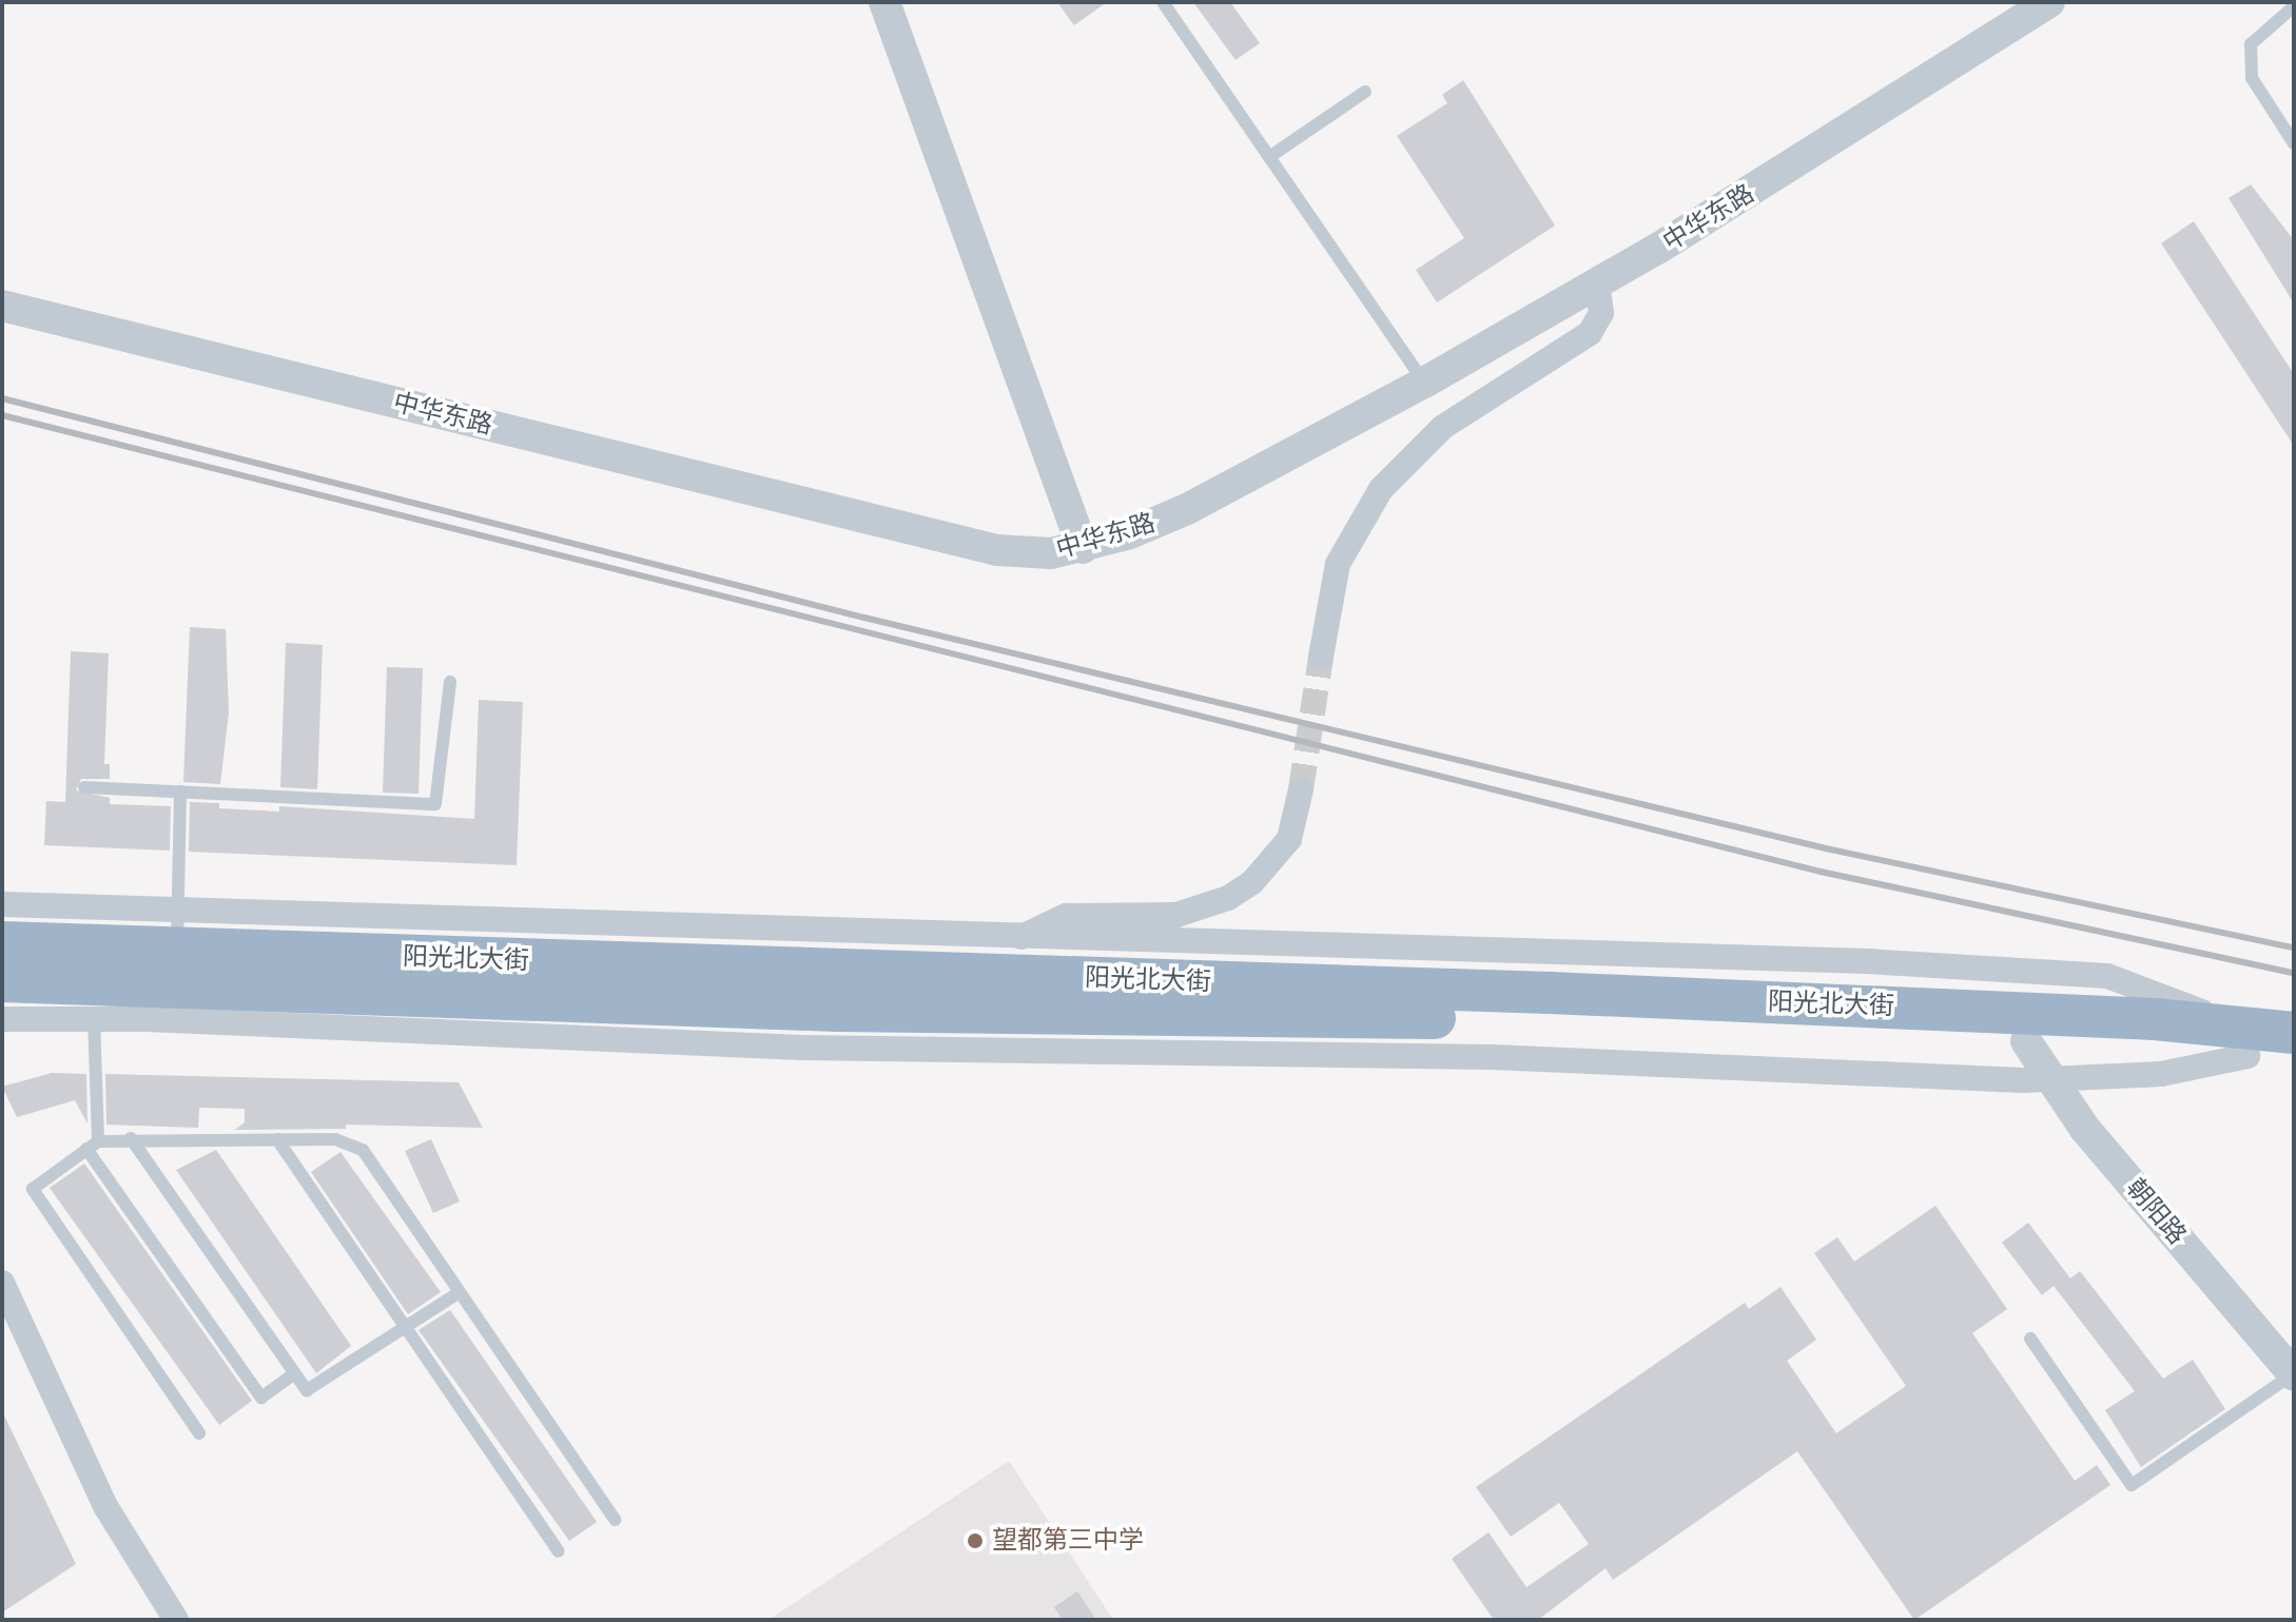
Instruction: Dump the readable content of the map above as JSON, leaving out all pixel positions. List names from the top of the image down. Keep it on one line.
{"streets":{"highway":["阳光北大街"],"street":["中华东路","朝阳路"]},"crossings":[["阳光北大街","朝阳路"]],"places":["望都第三中学"]}
